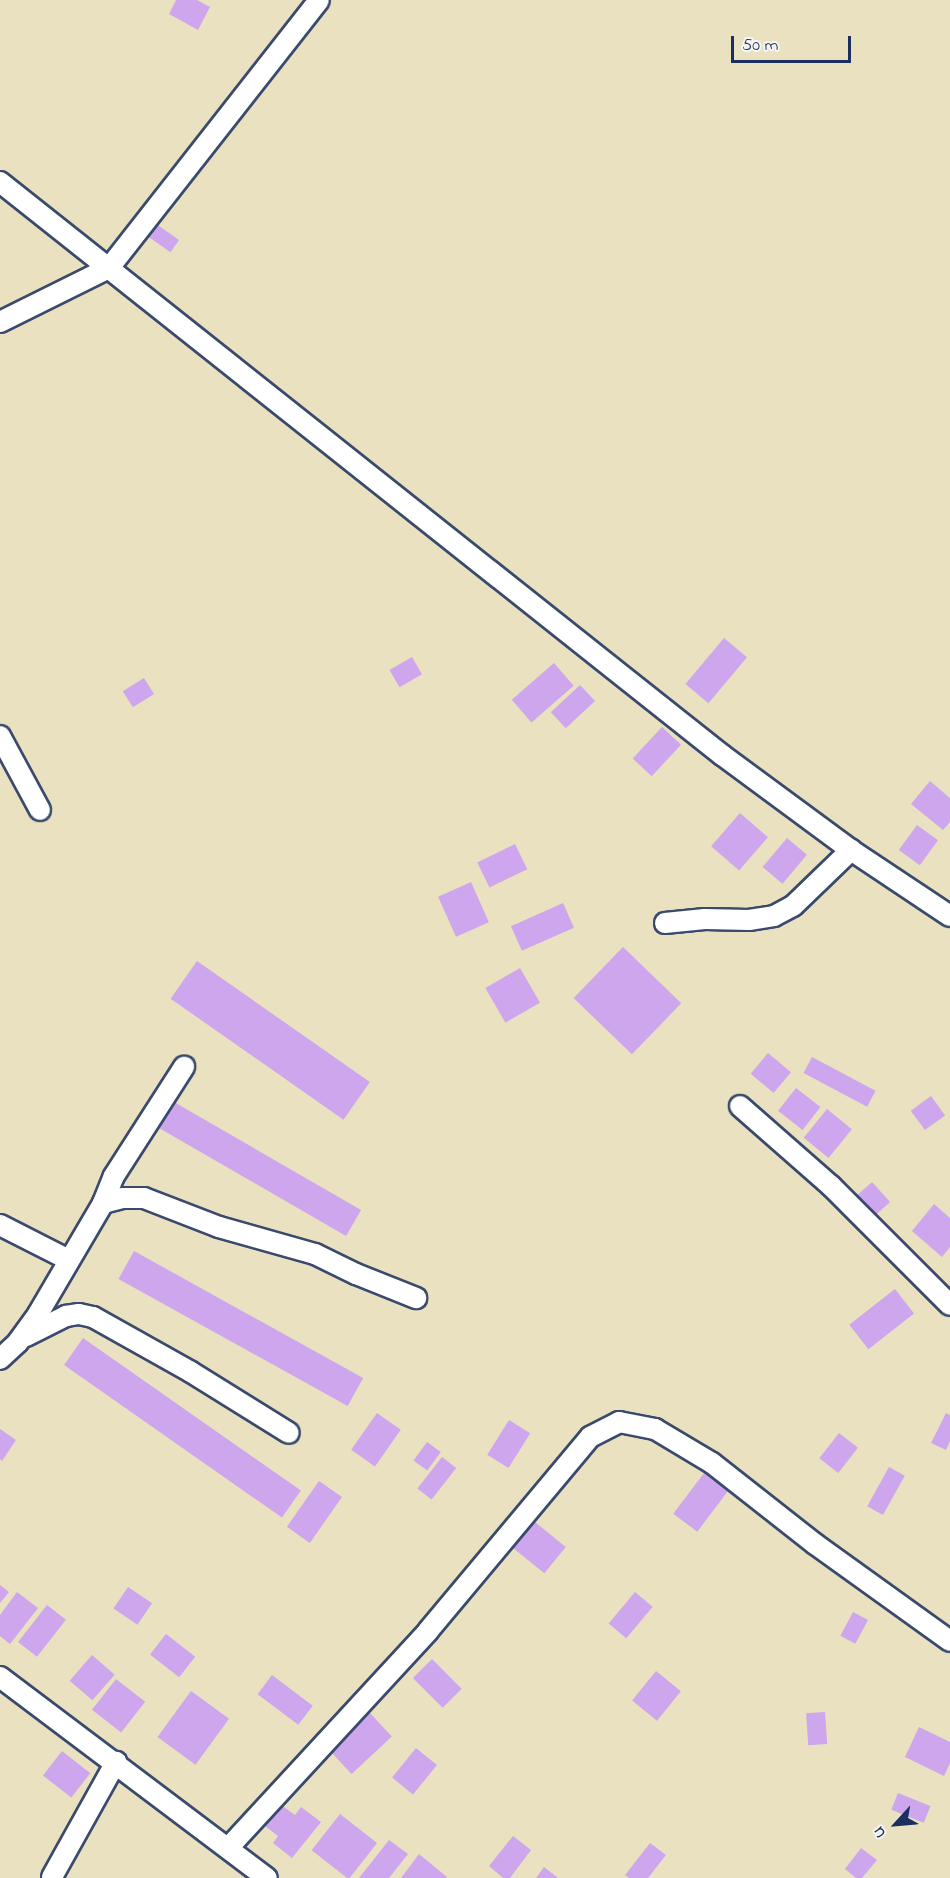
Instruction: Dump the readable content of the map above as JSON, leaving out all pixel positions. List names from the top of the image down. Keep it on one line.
{"scale_bar":"50 m","north":"bottom left"}
